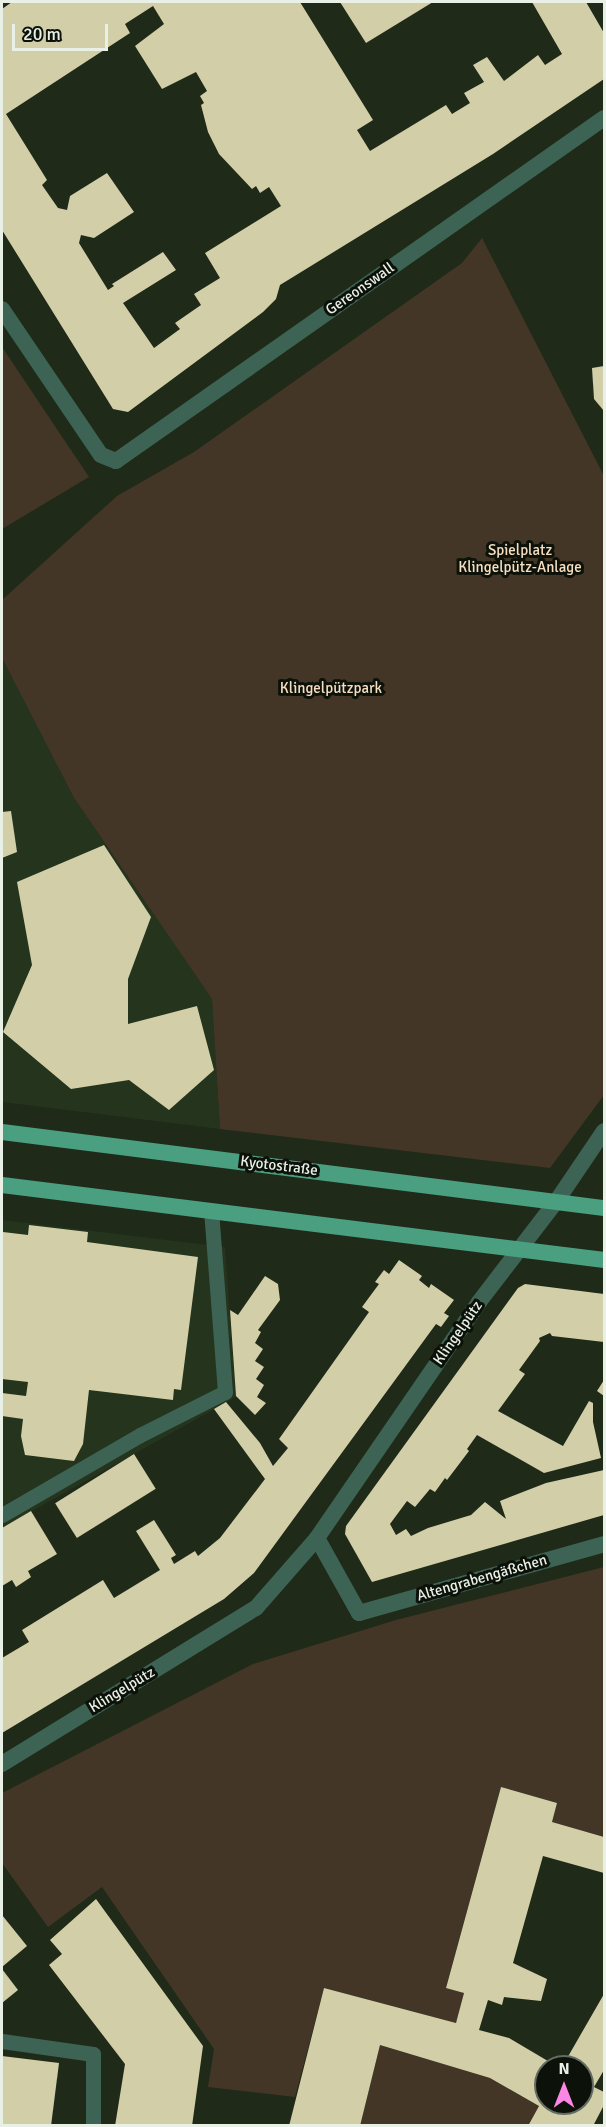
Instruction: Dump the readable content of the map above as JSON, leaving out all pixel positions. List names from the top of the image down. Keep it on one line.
{"streets":{"main road":["Kyotostraße"],"street":["Gereonswall","Klingelpütz","Altengrabengäßchen"]},"crossings":[["Kyotostraße","Klingelpütz"],["Klingelpütz","Altengrabengäßchen"]],"parks":["Spielplatz Klingelpütz-Anlage","Klingelpützpark"],"scale_bar":"20 m","north":"top"}
